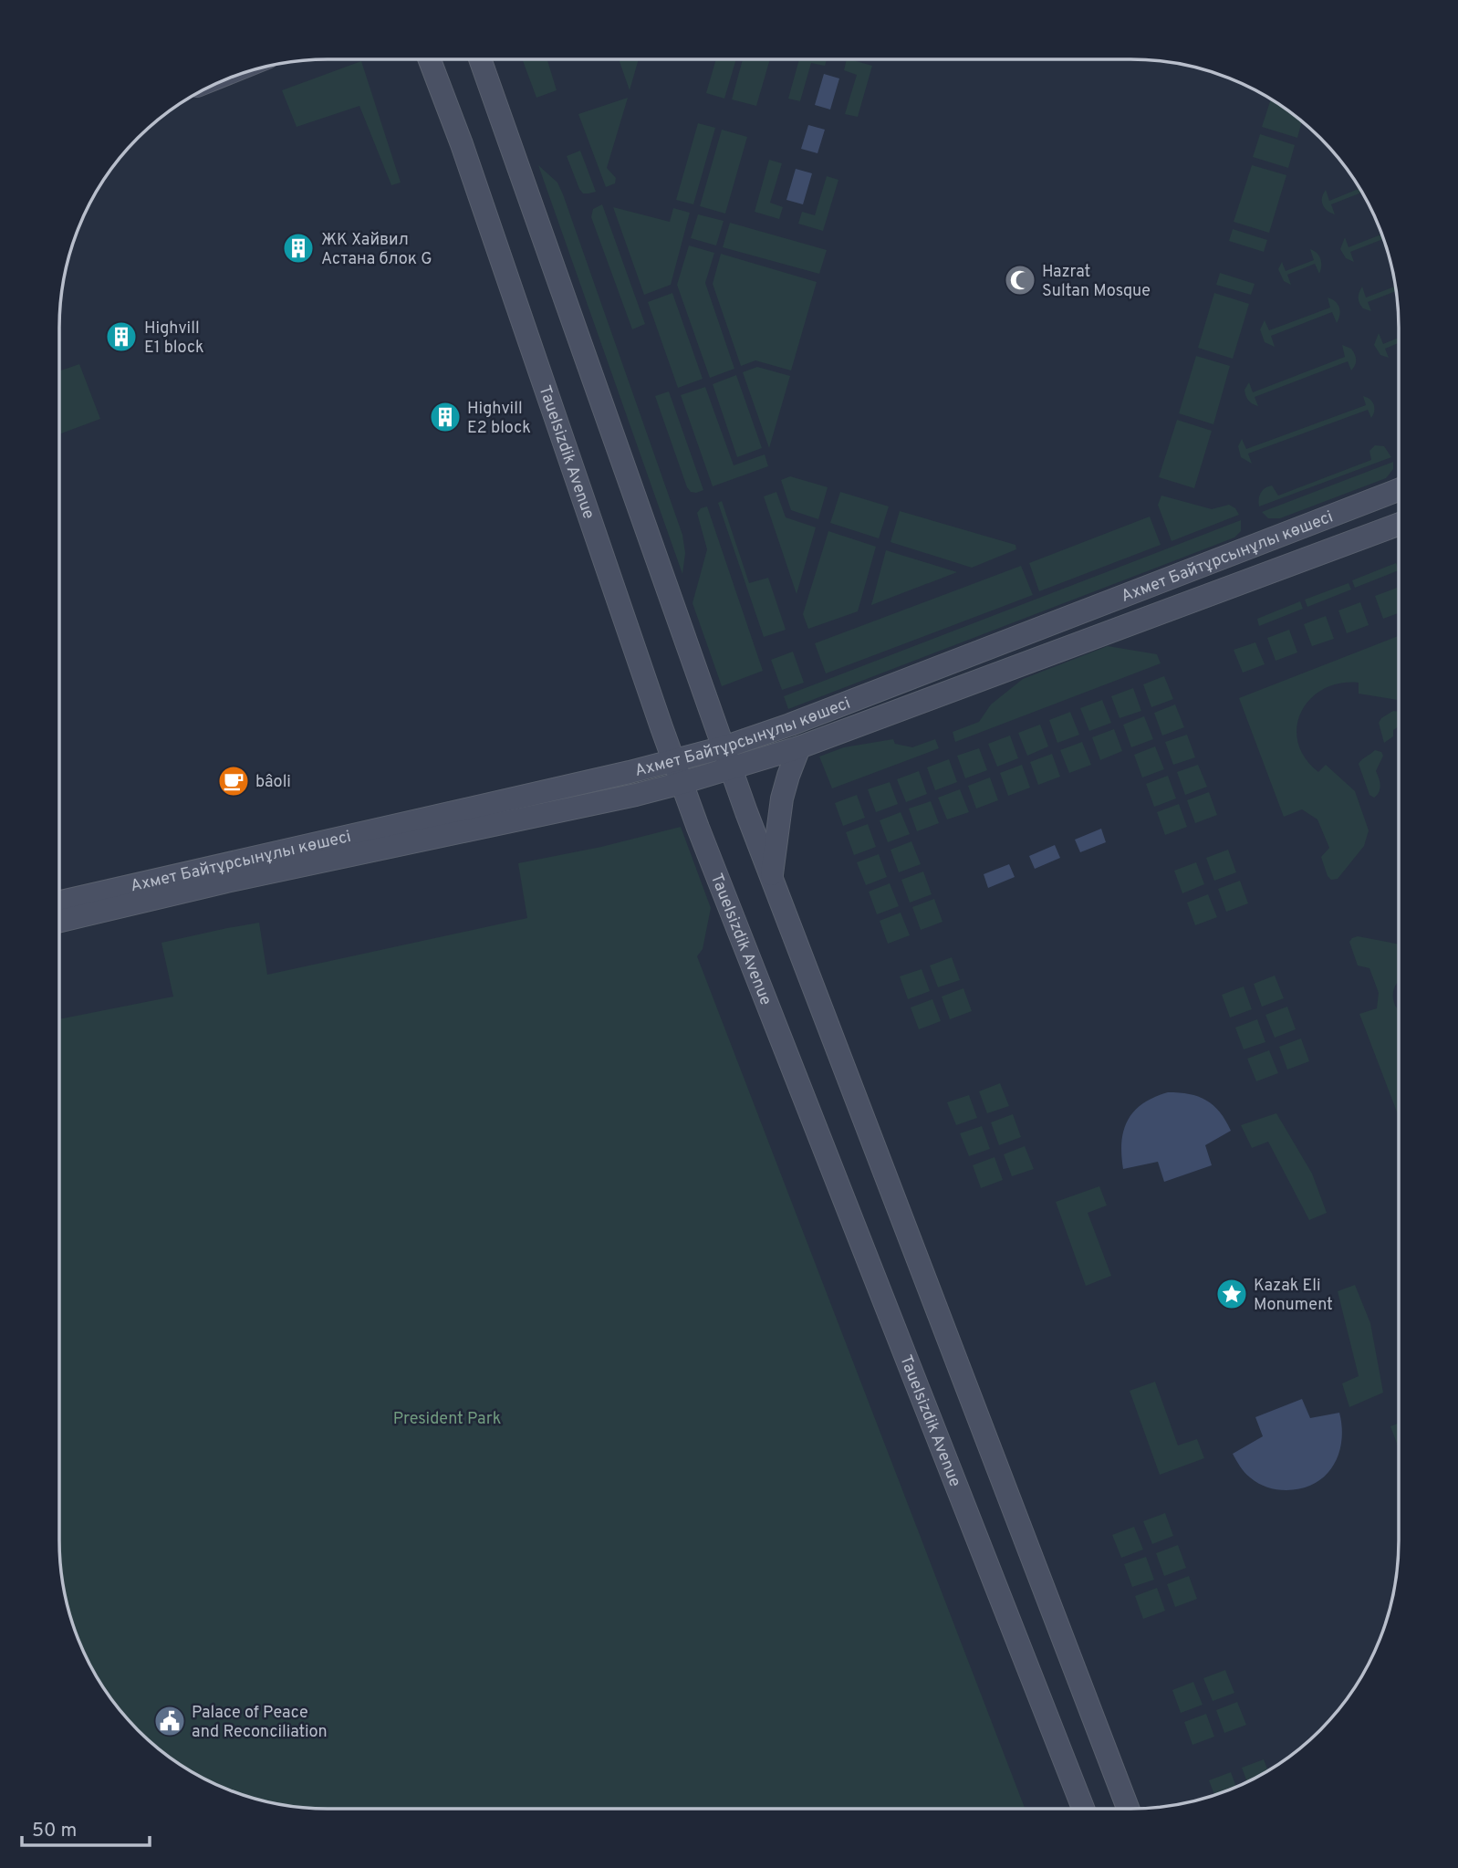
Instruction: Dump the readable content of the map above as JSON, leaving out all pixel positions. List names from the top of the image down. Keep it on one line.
{"streets":{"main road":["Tauelsizdik Avenue","Ахмет Байтұрсынұлы көшесі"]},"crossings":[["Tauelsizdik Avenue","Ахмет Байтұрсынұлы көшесі"]],"parks":["President Park"],"places":{"building":["ЖК Хайвил Астана блок G","Highvill E1 block","Highvill E2 block"],"mosque":["Hazrat Sultan Mosque"],"cafe":["bâoli"],"place":["Kazak Eli Monument"],"public building":["Palace of Peace and Reconciliation"]},"scale_bar":"50 m"}
